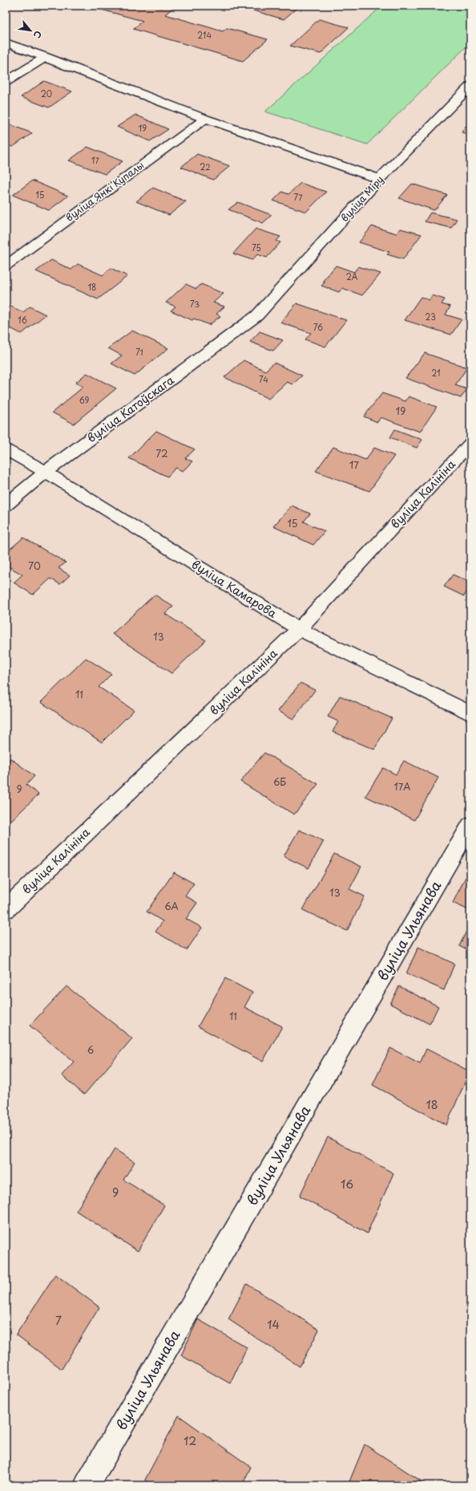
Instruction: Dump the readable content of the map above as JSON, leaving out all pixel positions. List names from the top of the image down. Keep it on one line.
{"streets":{"street":["вуліца Янкі Купалы","вуліца Міру","вуліца Катоўскага","вуліца Калініна","вуліца Камарова","вуліца Ульянава"]},"crossings":[["вуліца Міру","вуліца Катоўскага"],["вуліца Катоўскага","вуліца Камарова"],["вуліца Калініна","вуліца Камарова"]],"house_numbers":["214","20","19","17","22","15","77","75","2А","18","73","23","16","76","71","21","74","69","19","72","17","15","70","13","11","6Б","17А","9","13","6А","11","6","18","16","9","7","14","12"],"north":"bottom right"}
